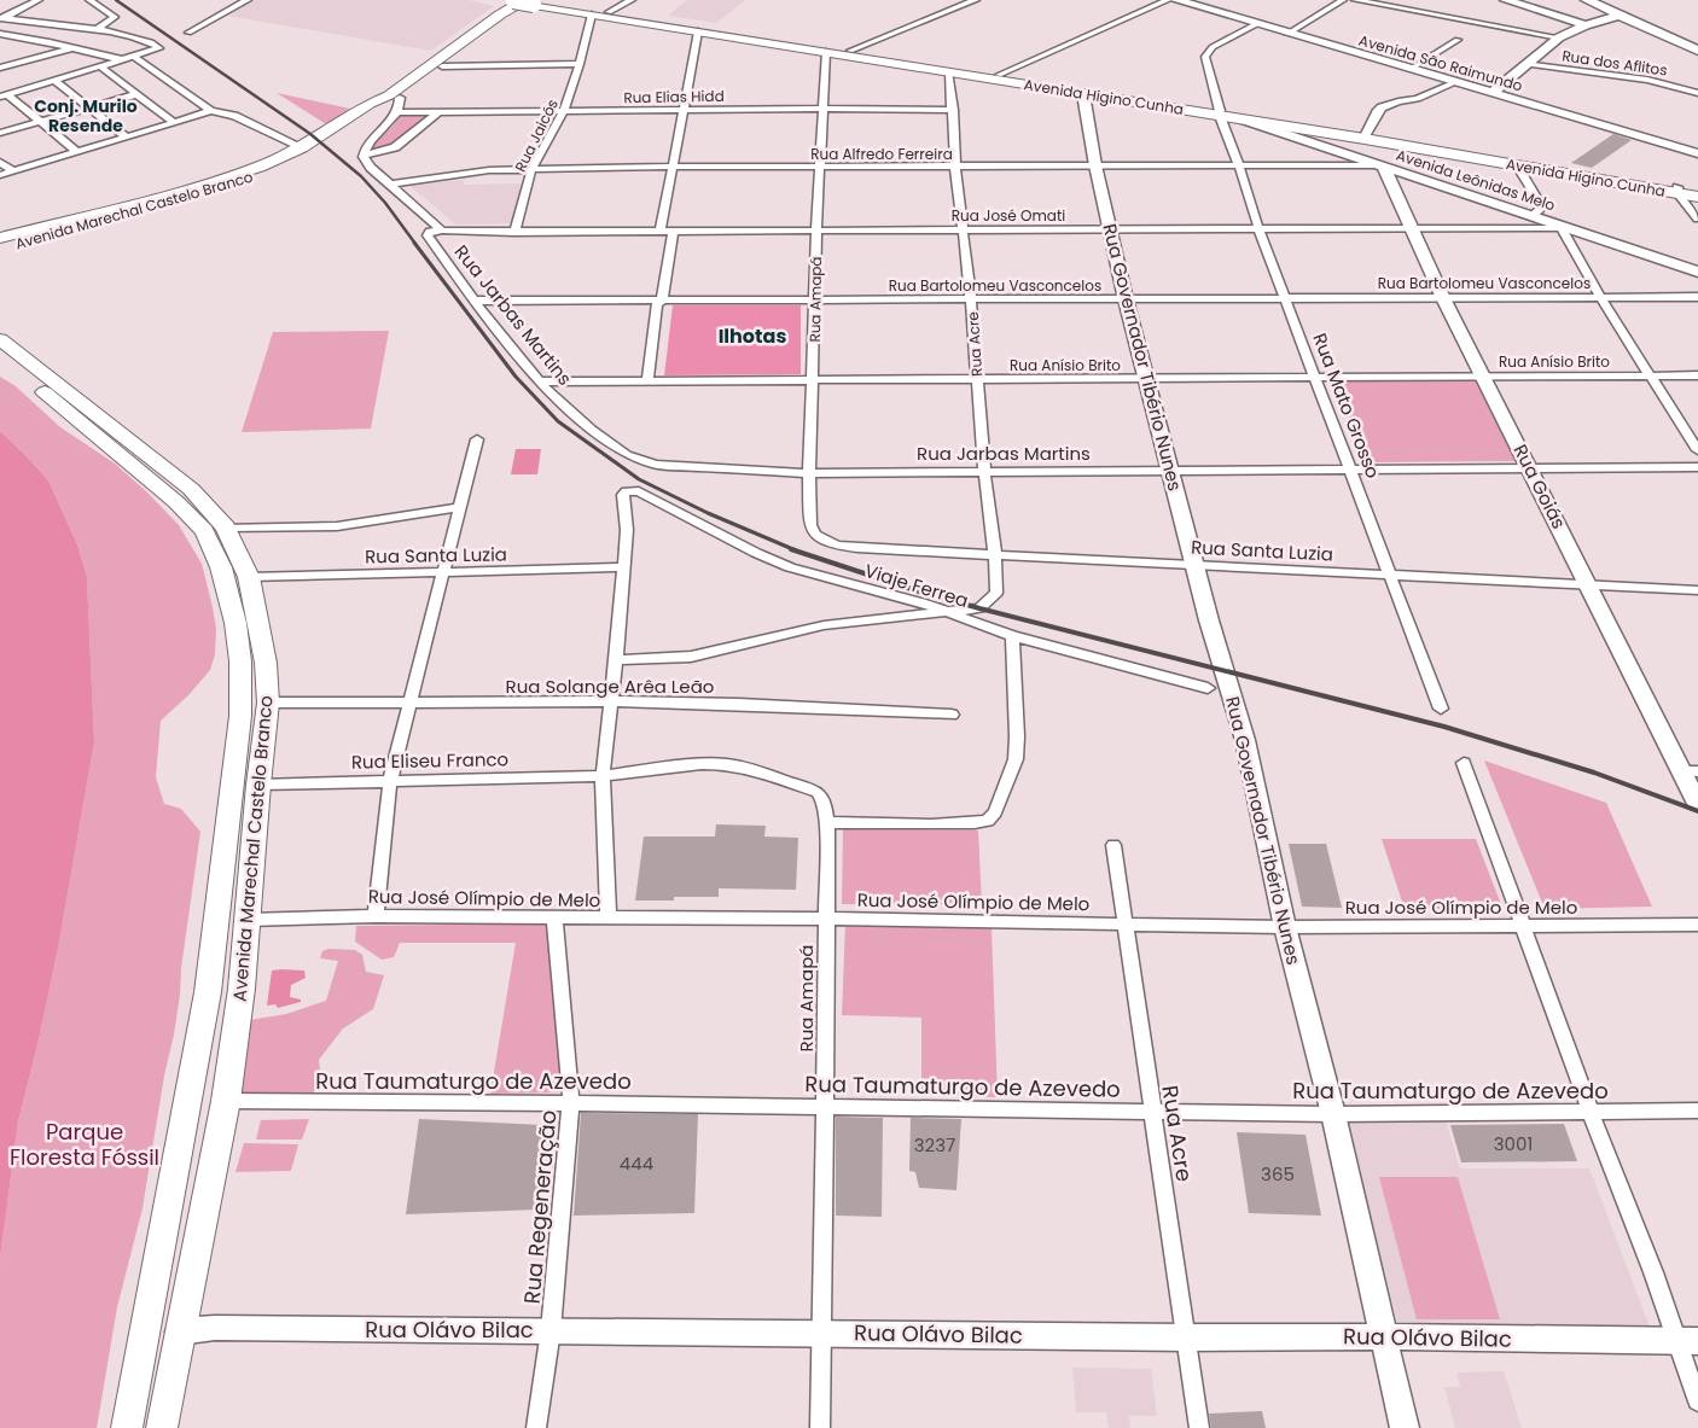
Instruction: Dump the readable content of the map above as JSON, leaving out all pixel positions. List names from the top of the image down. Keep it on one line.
{"streets":{"main road":["Avenida Higino Cunha","Avenida Marechal Castelo Branco"],"street":["Avenida São Raimundo","Rua dos Aflitos","Rua Elias Hidd","Rua Jaicós","Rua Alfredo Ferreira","Avenida Leônidas Melo","Rua José Omati","Rua Bartolomeu Vasconcelos","Rua Amapá","Rua Jarbas Martins","Rua Acre","Rua Governador Tibério Nunes","Rua Anísio Brito","Rua Mato Grosso","Rua Goiás","Rua Santa Luzia","Viaje Ferrea","Rua Solange Arêa Leão","Rua Eliseu Franco","Rua José Olímpio de Melo","Rua Taumaturgo de Azevedo","Rua Regeneração","Rua Olávo Bilac"]},"crossings":[["Avenida São Raimundo","Rua Mato Grosso"],["Rua Elias Hidd","Rua Jaicós"],["Rua Elias Hidd","Rua Amapá"],["Rua Elias Hidd","Rua Acre"],["Avenida Higino Cunha","Rua Jaicós"],["Avenida Higino Cunha","Avenida Leônidas Melo"],["Avenida Higino Cunha","Avenida Marechal Castelo Branco"],["Avenida Higino Cunha","Rua Amapá"],["Avenida Higino Cunha","Rua Acre"],["Avenida Higino Cunha","Rua Governador Tibério Nunes"],["Avenida Higino Cunha","Rua Mato Grosso"],["Rua Jaicós","Rua Alfredo Ferreira"],["Rua Jaicós","Rua José Omati"],["Rua Alfredo Ferreira","Avenida Leônidas Melo"],["Rua Alfredo Ferreira","Rua Amapá"],["Rua Alfredo Ferreira","Rua Acre"],["Rua Alfredo Ferreira","Rua Governador Tibério Nunes"],["Rua Alfredo Ferreira","Rua Mato Grosso"],["Rua Alfredo Ferreira","Rua Goiás"],["Avenida Leônidas Melo","Rua José Omati"],["Avenida Leônidas Melo","Rua Goiás"],["Avenida Marechal Castelo Branco","Rua Santa Luzia"],["Avenida Marechal Castelo Branco","Rua Solange Arêa Leão"],["Avenida Marechal Castelo Branco","Rua Eliseu Franco"],["Avenida Marechal Castelo Branco","Rua José Olímpio de Melo"],["Avenida Marechal Castelo Branco","Rua Taumaturgo de Azevedo"],["Avenida Marechal Castelo Branco","Rua Olávo Bilac"],["Rua José Omati","Rua Amapá"],["Rua José Omati","Rua Jarbas Martins"],["Rua José Omati","Rua Acre"],["Rua José Omati","Rua Governador Tibério Nunes"],["Rua José Omati","Rua Mato Grosso"],["Rua José Omati","Rua Goiás"],["Rua Bartolomeu Vasconcelos","Rua Amapá"],["Rua Bartolomeu Vasconcelos","Rua Jarbas Martins"],["Rua Bartolomeu Vasconcelos","Rua Acre"],["Rua Bartolomeu Vasconcelos","Rua Governador Tibério Nunes"],["Rua Bartolomeu Vasconcelos","Rua Mato Grosso"],["Rua Bartolomeu Vasconcelos","Rua Goiás"],["Rua Amapá","Rua Jarbas Martins"],["Rua Amapá","Rua Anísio Brito"],["Rua Amapá","Rua Santa Luzia"],["Rua Amapá","Rua Eliseu Franco"],["Rua Amapá","Rua José Olímpio de Melo"],["Rua Amapá","Rua Taumaturgo de Azevedo"],["Rua Amapá","Rua Olávo Bilac"],["Rua Jarbas Martins","Rua Acre"],["Rua Jarbas Martins","Rua Governador Tibério Nunes"],["Rua Jarbas Martins","Rua Anísio Brito"],["Rua Jarbas Martins","Rua Mato Grosso"],["Rua Jarbas Martins","Rua Goiás"],["Rua Acre","Rua Anísio Brito"],["Rua Acre","Rua Santa Luzia"],["Rua Acre","Viaje Ferrea"],["Rua Acre","Rua José Olímpio de Melo"],["Rua Acre","Rua Taumaturgo de Azevedo"],["Rua Acre","Rua Olávo Bilac"],["Rua Governador Tibério Nunes","Rua Anísio Brito"],["Rua Governador Tibério Nunes","Rua Santa Luzia"],["Rua Governador Tibério Nunes","Rua José Olímpio de Melo"],["Rua Governador Tibério Nunes","Rua Taumaturgo de Azevedo"],["Rua Governador Tibério Nunes","Rua Olávo Bilac"],["Rua Anísio Brito","Rua Mato Grosso"],["Rua Anísio Brito","Rua Goiás"],["Rua Mato Grosso","Rua Santa Luzia"],["Rua Goiás","Rua Santa Luzia"],["Rua Santa Luzia","Viaje Ferrea"],["Rua José Olímpio de Melo","Rua Regeneração"],["Rua Taumaturgo de Azevedo","Rua Regeneração"],["Rua Regeneração","Rua Olávo Bilac"]],"districts":["Conj. Murilo Resende","Ilhotas"],"parks":["Parque Floresta Fóssil"],"house_numbers":["3001","3237","444","365"]}
